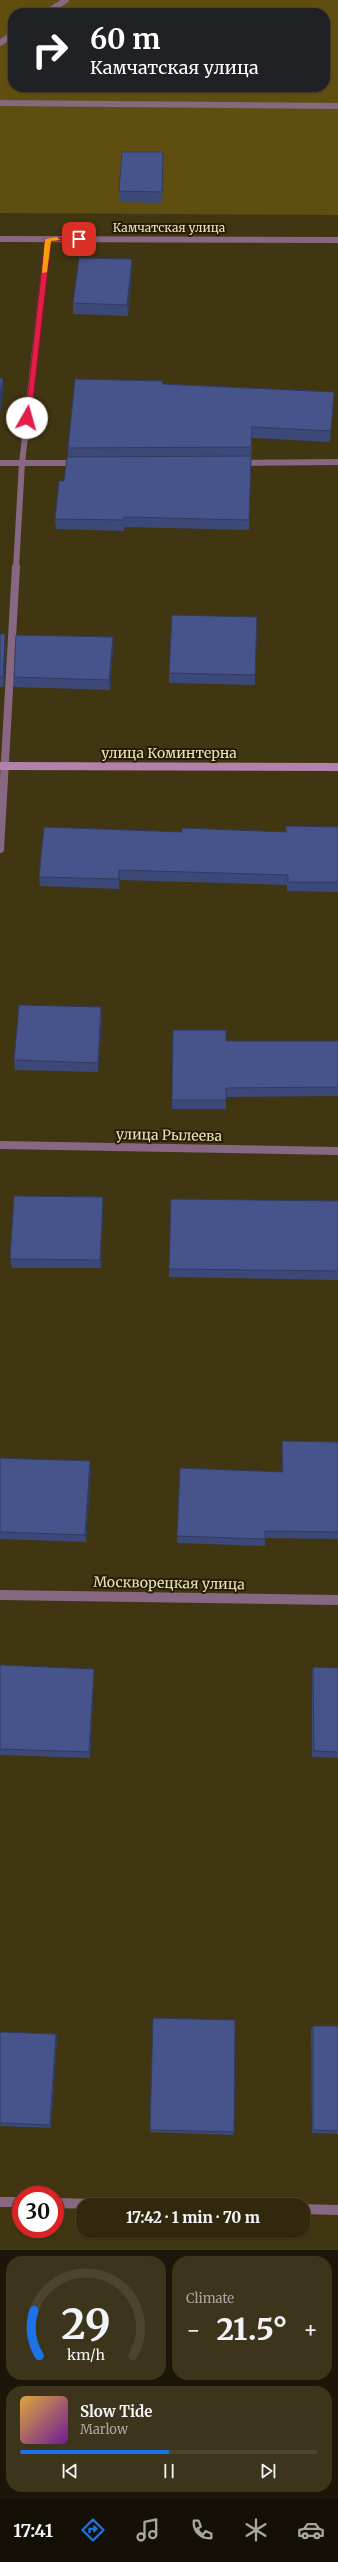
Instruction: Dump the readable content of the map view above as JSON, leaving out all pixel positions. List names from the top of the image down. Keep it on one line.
{"streets":{"street":["Камчатская улица","улица Коминтерна","улица Рылеева","Москворецкая улица"]},"page":{"turn":["60 m","Камчатская улица"],"limit":"30","trip":"17:42 · 1 min · 70 m","tile":"Climate","heat":["−","21.5°","+"],"song":["Slow Tide","Marlow"],"tabs":"17:41","gauge":["29","km/h"]}}
